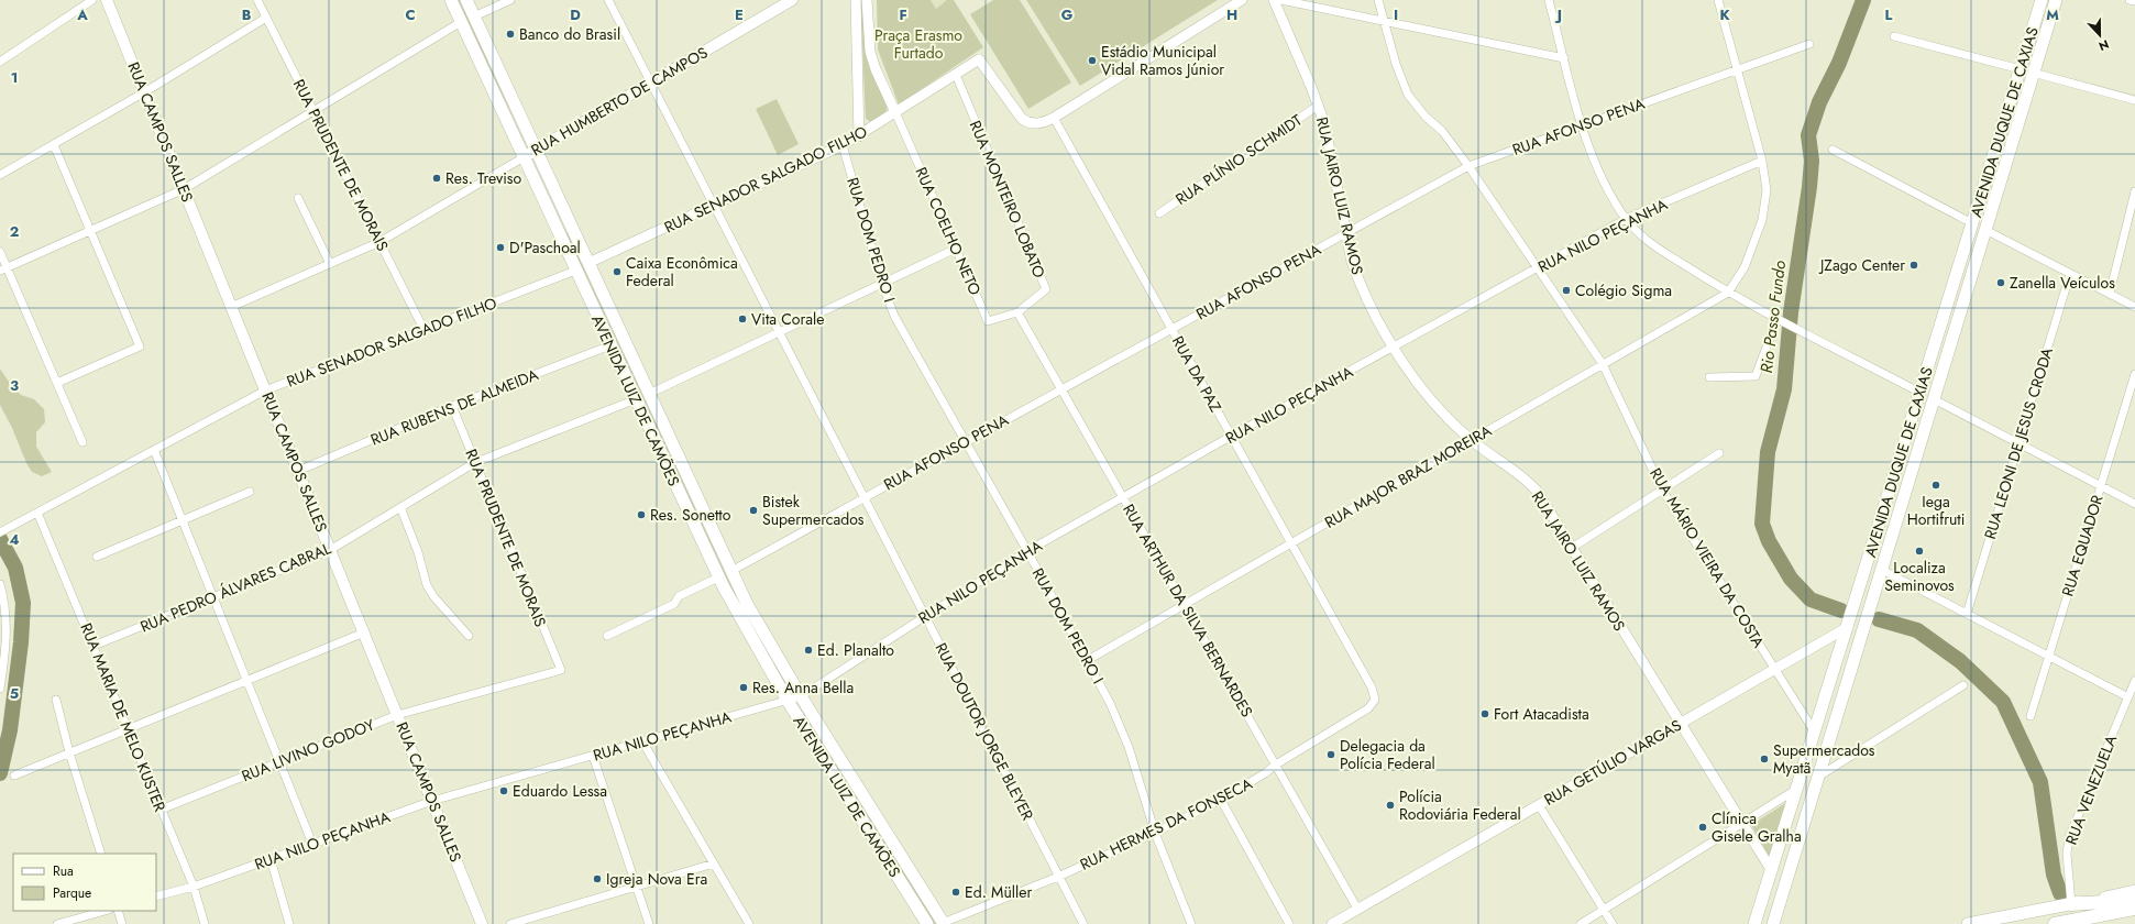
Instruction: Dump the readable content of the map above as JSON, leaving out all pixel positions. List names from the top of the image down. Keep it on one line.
{"streets":{"main road":["RUA HUMBERTO DE CAMPOS","AVENIDA DUQUE DE CAXIAS","RUA CAMPOS SALLES","AVENIDA LUIZ DE CAMÕES"],"street":["RUA AFONSO PENA","RUA PLÍNIO SCHMIDT","RUA PRUDENTE DE MORAIS","RUA SENADOR SALGADO FILHO","RUA JAIRO LUIZ RAMOS","RUA MONTEIRO LOBATO","RUA COELHO NETO","RUA NILO PEÇANHA","RUA DOM PEDRO I","RUA DA PAZ","RUA RUBENS DE ALMEIDA","RUA LEONI DE JESUS CRODA","RUA MAJOR BRAZ MOREIRA","RUA EQUADOR","RUA MÁRIO VIEIRA DA COSTA","RUA PEDRO ÁLVARES CABRAL","RUA ARTHUR DA SILVA BERNARDES","RUA MARIA DE MELO KUSTER","RUA DOUTOR JORGE BLEYER","RUA LIVINO GODOY","RUA GETÚLIO VARGAS","RUA VENEZUELA","RUA HERMES DA FONSECA"]},"crossings":[["RUA HUMBERTO DE CAMPOS","RUA CAMPOS SALLES"],["RUA HUMBERTO DE CAMPOS","RUA PRUDENTE DE MORAIS"],["RUA HUMBERTO DE CAMPOS","AVENIDA LUIZ DE CAMÕES"],["RUA HUMBERTO DE CAMPOS","RUA DOUTOR JORGE BLEYER"],["AVENIDA DUQUE DE CAXIAS","RUA JAIRO LUIZ RAMOS"],["AVENIDA DUQUE DE CAXIAS","RUA MÁRIO VIEIRA DA COSTA"],["AVENIDA DUQUE DE CAXIAS","RUA GETÚLIO VARGAS"],["RUA AFONSO PENA","RUA JAIRO LUIZ RAMOS"],["RUA AFONSO PENA","RUA DOM PEDRO I"],["RUA AFONSO PENA","RUA DA PAZ"],["RUA AFONSO PENA","AVENIDA LUIZ DE CAMÕES"],["RUA AFONSO PENA","RUA MÁRIO VIEIRA DA COSTA"],["RUA AFONSO PENA","RUA ARTHUR DA SILVA BERNARDES"],["RUA AFONSO PENA","RUA DOUTOR JORGE BLEYER"],["RUA CAMPOS SALLES","RUA SENADOR SALGADO FILHO"],["RUA CAMPOS SALLES","RUA NILO PEÇANHA"],["RUA CAMPOS SALLES","RUA RUBENS DE ALMEIDA"],["RUA CAMPOS SALLES","RUA PEDRO ÁLVARES CABRAL"],["RUA CAMPOS SALLES","RUA LIVINO GODOY"],["RUA PLÍNIO SCHMIDT","RUA JAIRO LUIZ RAMOS"],["RUA PRUDENTE DE MORAIS","RUA SENADOR SALGADO FILHO"],["RUA PRUDENTE DE MORAIS","RUA RUBENS DE ALMEIDA"],["RUA PRUDENTE DE MORAIS","RUA PEDRO ÁLVARES CABRAL"],["RUA PRUDENTE DE MORAIS","RUA LIVINO GODOY"],["RUA SENADOR SALGADO FILHO","RUA MONTEIRO LOBATO"],["RUA SENADOR SALGADO FILHO","RUA COELHO NETO"],["RUA SENADOR SALGADO FILHO","RUA DOM PEDRO I"],["RUA SENADOR SALGADO FILHO","RUA DA PAZ"],["RUA SENADOR SALGADO FILHO","AVENIDA LUIZ DE CAMÕES"],["RUA SENADOR SALGADO FILHO","RUA MARIA DE MELO KUSTER"],["RUA SENADOR SALGADO FILHO","RUA DOUTOR JORGE BLEYER"],["RUA JAIRO LUIZ RAMOS","RUA NILO PEÇANHA"],["RUA JAIRO LUIZ RAMOS","RUA MAJOR BRAZ MOREIRA"],["RUA JAIRO LUIZ RAMOS","RUA GETÚLIO VARGAS"],["RUA MONTEIRO LOBATO","RUA COELHO NETO"],["RUA MONTEIRO LOBATO","RUA ARTHUR DA SILVA BERNARDES"],["RUA COELHO NETO","RUA ARTHUR DA SILVA BERNARDES"],["RUA NILO PEÇANHA","RUA DOM PEDRO I"],["RUA NILO PEÇANHA","RUA DA PAZ"],["RUA NILO PEÇANHA","AVENIDA LUIZ DE CAMÕES"],["RUA NILO PEÇANHA","RUA MÁRIO VIEIRA DA COSTA"],["RUA NILO PEÇANHA","RUA ARTHUR DA SILVA BERNARDES"],["RUA NILO PEÇANHA","RUA MARIA DE MELO KUSTER"],["RUA NILO PEÇANHA","RUA DOUTOR JORGE BLEYER"],["RUA DOM PEDRO I","RUA MAJOR BRAZ MOREIRA"],["RUA DOM PEDRO I","RUA HERMES DA FONSECA"],["RUA DA PAZ","RUA MAJOR BRAZ MOREIRA"],["RUA DA PAZ","RUA HERMES DA FONSECA"],["AVENIDA LUIZ DE CAMÕES","RUA RUBENS DE ALMEIDA"],["AVENIDA LUIZ DE CAMÕES","RUA PEDRO ÁLVARES CABRAL"],["AVENIDA LUIZ DE CAMÕES","RUA HERMES DA FONSECA"],["RUA MAJOR BRAZ MOREIRA","RUA MÁRIO VIEIRA DA COSTA"],["RUA MAJOR BRAZ MOREIRA","RUA ARTHUR DA SILVA BERNARDES"],["RUA MÁRIO VIEIRA DA COSTA","RUA GETÚLIO VARGAS"],["RUA PEDRO ÁLVARES CABRAL","RUA MARIA DE MELO KUSTER"],["RUA ARTHUR DA SILVA BERNARDES","RUA GETÚLIO VARGAS"],["RUA ARTHUR DA SILVA BERNARDES","RUA HERMES DA FONSECA"],["RUA MARIA DE MELO KUSTER","RUA LIVINO GODOY"],["RUA DOUTOR JORGE BLEYER","RUA HERMES DA FONSECA"]],"water":["Rio Passo Fundo"],"parks":["Praça Erasmo Furtado"],"places":["Banco do Brasil","Estádio Municipal Vidal Ramos Júnior","Res. Treviso","D'Paschoal","JZago Center","Caixa Econômica Federal","Zanella Veículos","Colégio Sigma","Vita Corale","Iega Hortifruti","Bistek Supermercados","Res. Sonetto","Localiza Seminovos","Ed. Planalto","Res. Anna Bella","Fort Atacadista","Delegacia da Polícia Federal","Supermercados Myatã","Eduardo Lessa","Polícia Rodoviária Federal","Clínica Gisele Gralha","Igreja Nova Era","Ed. Müller"],"legend":["Rua","Parque"],"north":"bottom","grid":{"columns":["A","B","C","D","E","F","G","H","I","J","K","L","M"],"rows":["1","2","3","4","5"]}}
